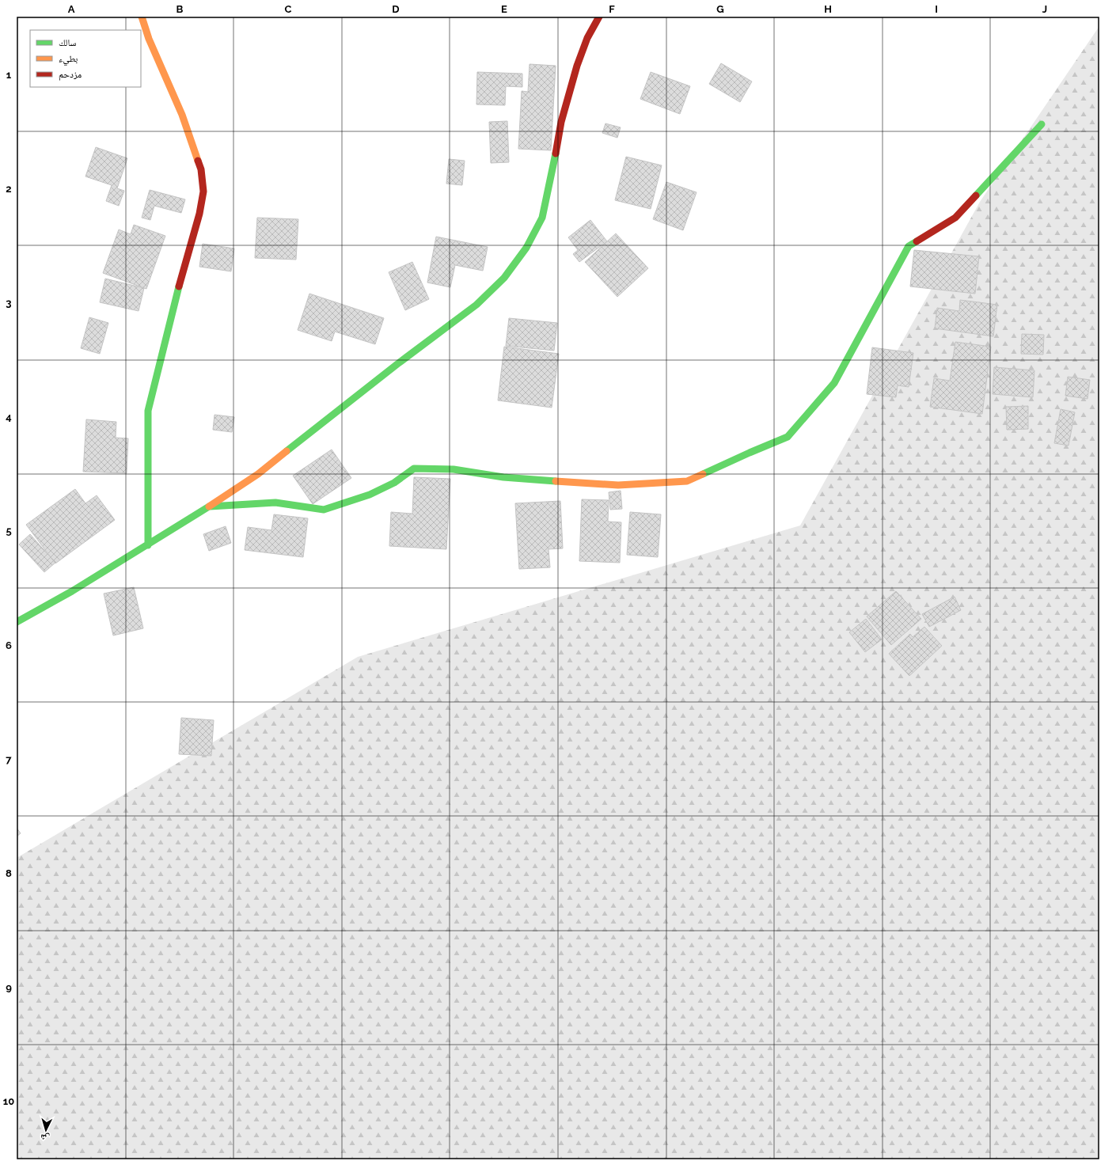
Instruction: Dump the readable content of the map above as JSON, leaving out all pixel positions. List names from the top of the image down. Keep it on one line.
{"legend":["سالك","بطيء","مزدحم"],"north":"bottom","grid":{"columns":["A","B","C","D","E","F","G","H","I","J"],"rows":["1","2","3","4","5","6","7","8","9","10"]}}
